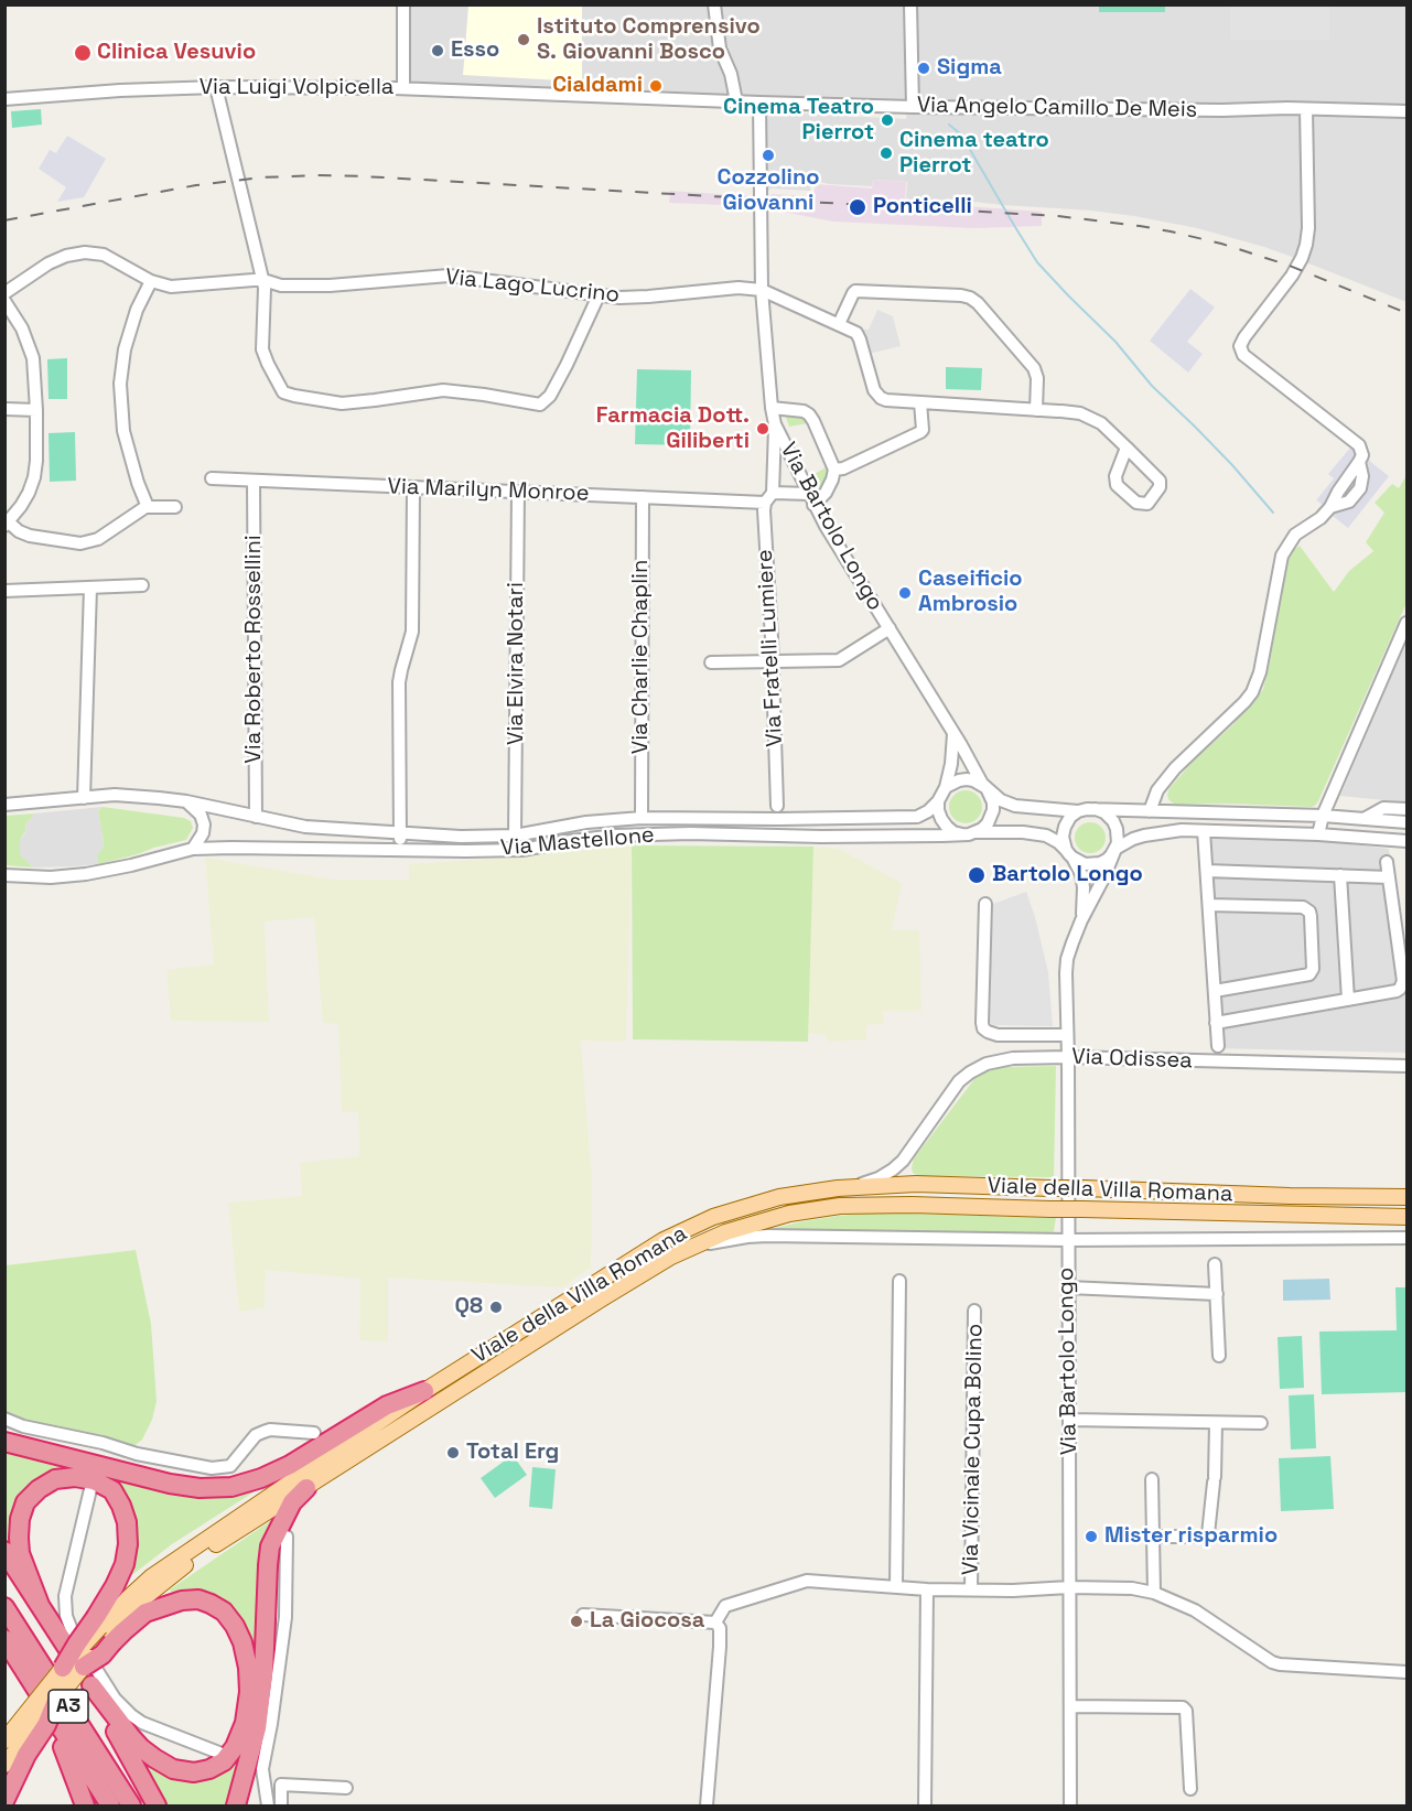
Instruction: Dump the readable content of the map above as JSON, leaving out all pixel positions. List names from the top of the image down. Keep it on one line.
{"streets":{"highway":["A3"],"main road":["Viale della Villa Romana"],"street":["Via Luigi Volpicella","Via Angelo Camillo De Meis","Via Lago Lucrino","Via Marilyn Monroe","Via Bartolo Longo","Via Fratelli Lumiere","Via Roberto Rossellini","Via Charlie Chaplin","Via Elvira Notari","Via Mastellone","Via Odissea","Via Vicinale Cupa Bolino"]},"crossings":[["Via Luigi Volpicella","Via Angelo Camillo De Meis"],["Via Angelo Camillo De Meis","Via Bartolo Longo"],["Via Lago Lucrino","Via Bartolo Longo"],["Via Marilyn Monroe","Via Bartolo Longo"],["Via Marilyn Monroe","Via Fratelli Lumiere"],["Via Marilyn Monroe","Via Roberto Rossellini"],["Via Marilyn Monroe","Via Charlie Chaplin"],["Via Marilyn Monroe","Via Elvira Notari"],["Via Bartolo Longo","Via Fratelli Lumiere"],["Via Bartolo Longo","Via Mastellone"],["Via Bartolo Longo","Via Odissea"],["Via Bartolo Longo","Viale della Villa Romana"],["Via Bartolo Longo","Via Vicinale Cupa Bolino"],["Via Roberto Rossellini","Via Mastellone"],["Via Charlie Chaplin","Via Mastellone"],["Via Elvira Notari","Via Mastellone"],["Via Odissea","Viale della Villa Romana"]],"places":["Istituto Comprensivo S. Giovanni Bosco","Esso","Clinica Vesuvio","Sigma","Cialdami","Cinema Teatro Pierrot","Cinema teatro Pierrot","Cozzolino Giovanni","Ponticelli","Farmacia Dott. Giliberti","Caseificio Ambrosio","Bartolo Longo","Q8","Total Erg","Mister risparmio","La Giocosa"]}
